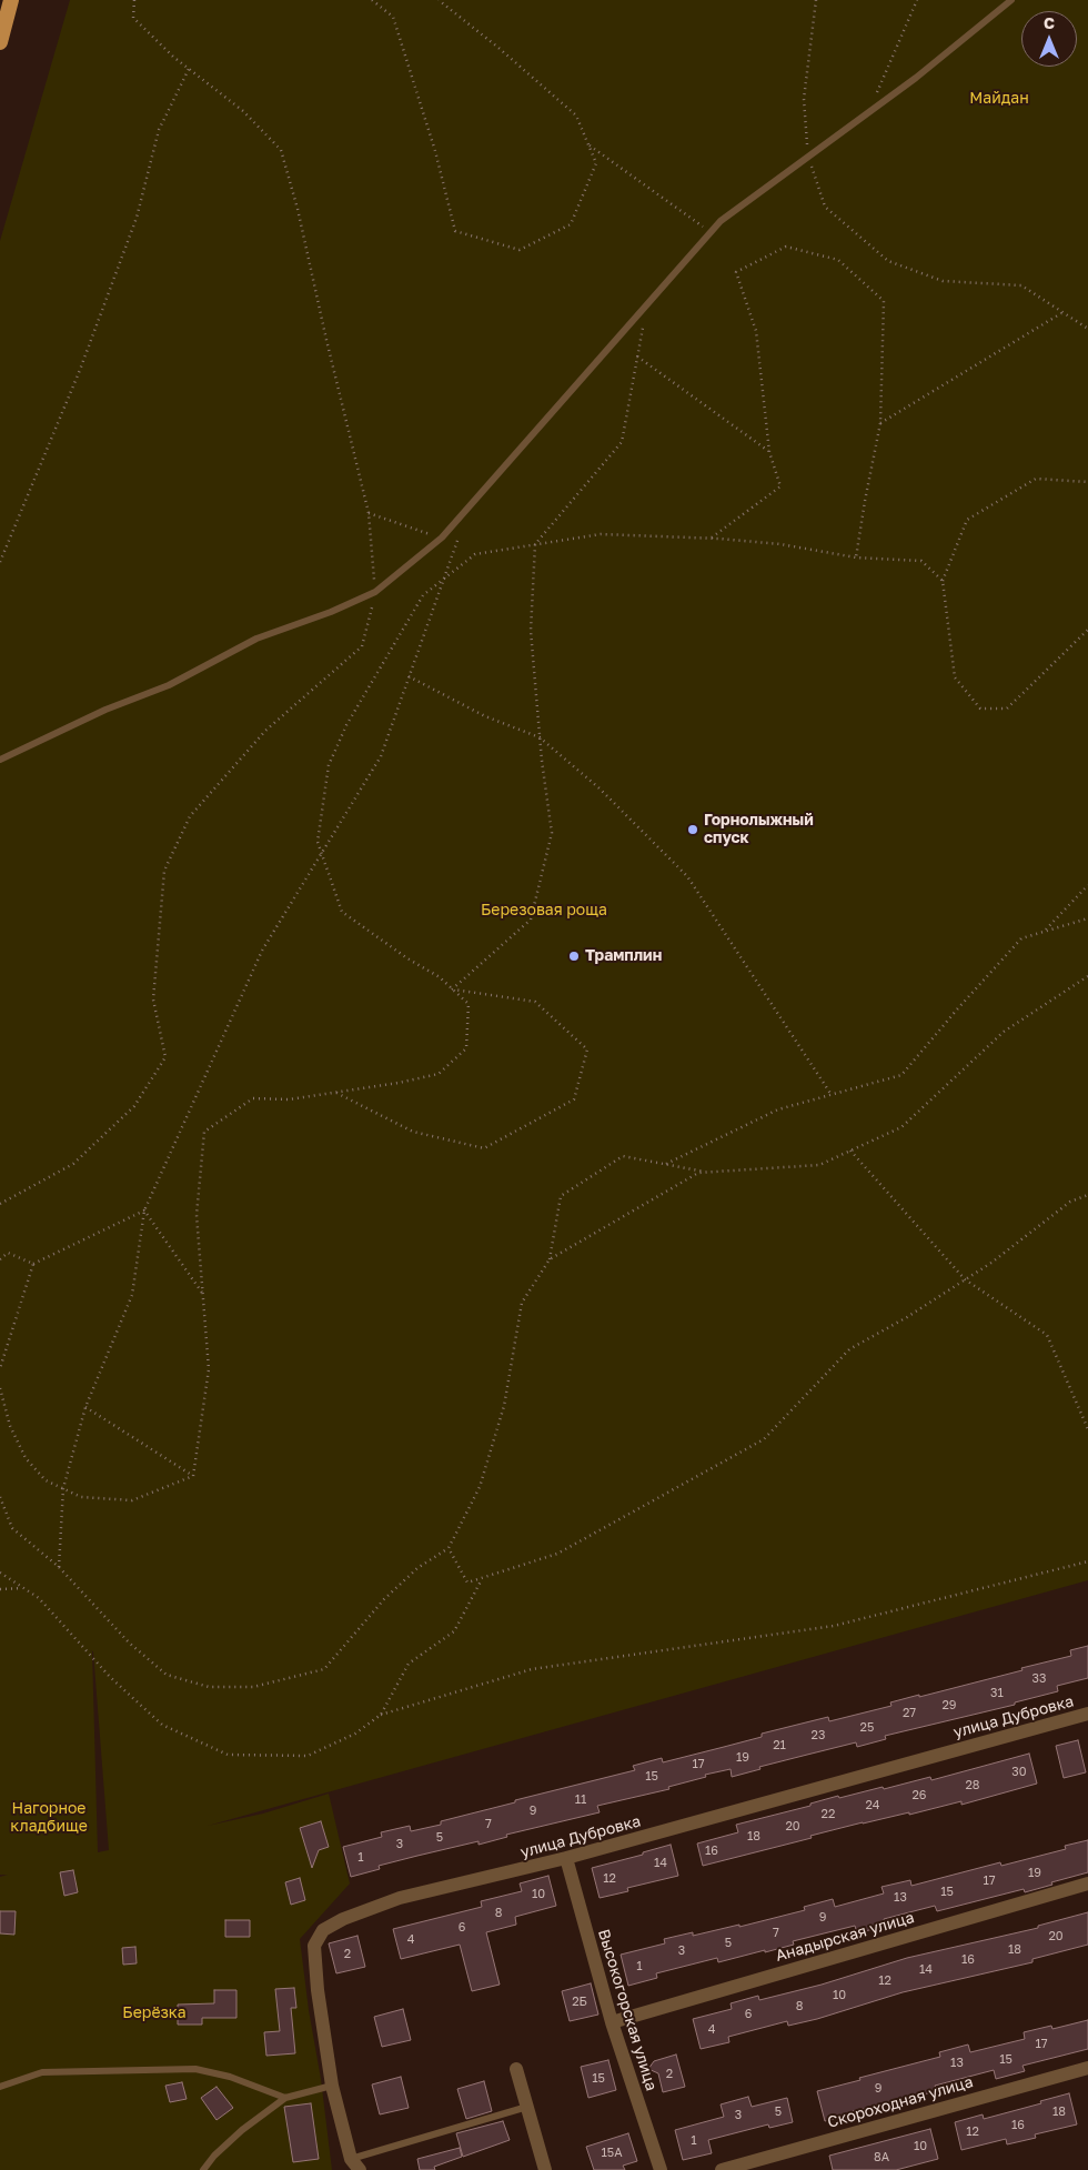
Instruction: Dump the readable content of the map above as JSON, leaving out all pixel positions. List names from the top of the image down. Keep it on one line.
{"streets":{"street":["улица Дубровка","Анадырская улица","Высокогорская улица","Скороходная улица"]},"crossings":[["улица Дубровка","Высокогорская улица"],["Анадырская улица","Высокогорская улица"]],"parks":["Майдан","Березовая роща","Нагорное кладбище","Берёзка"],"places":["Горнолыжный спуск","Трамплин"],"house_numbers":["33","31","29","27","25","23","21","19","17","30","15","28","26","11","24","9","22","7","20","18","5","3","16","1","14","19","12","17","15","10","13","8","9","6","7","20","4","5","18","3","2","16","1","14","12","10","2Б","8","6","4","17","15","13","2","15","9","5","18","3","16","12","1","10","15А","8А"],"north":"top"}
